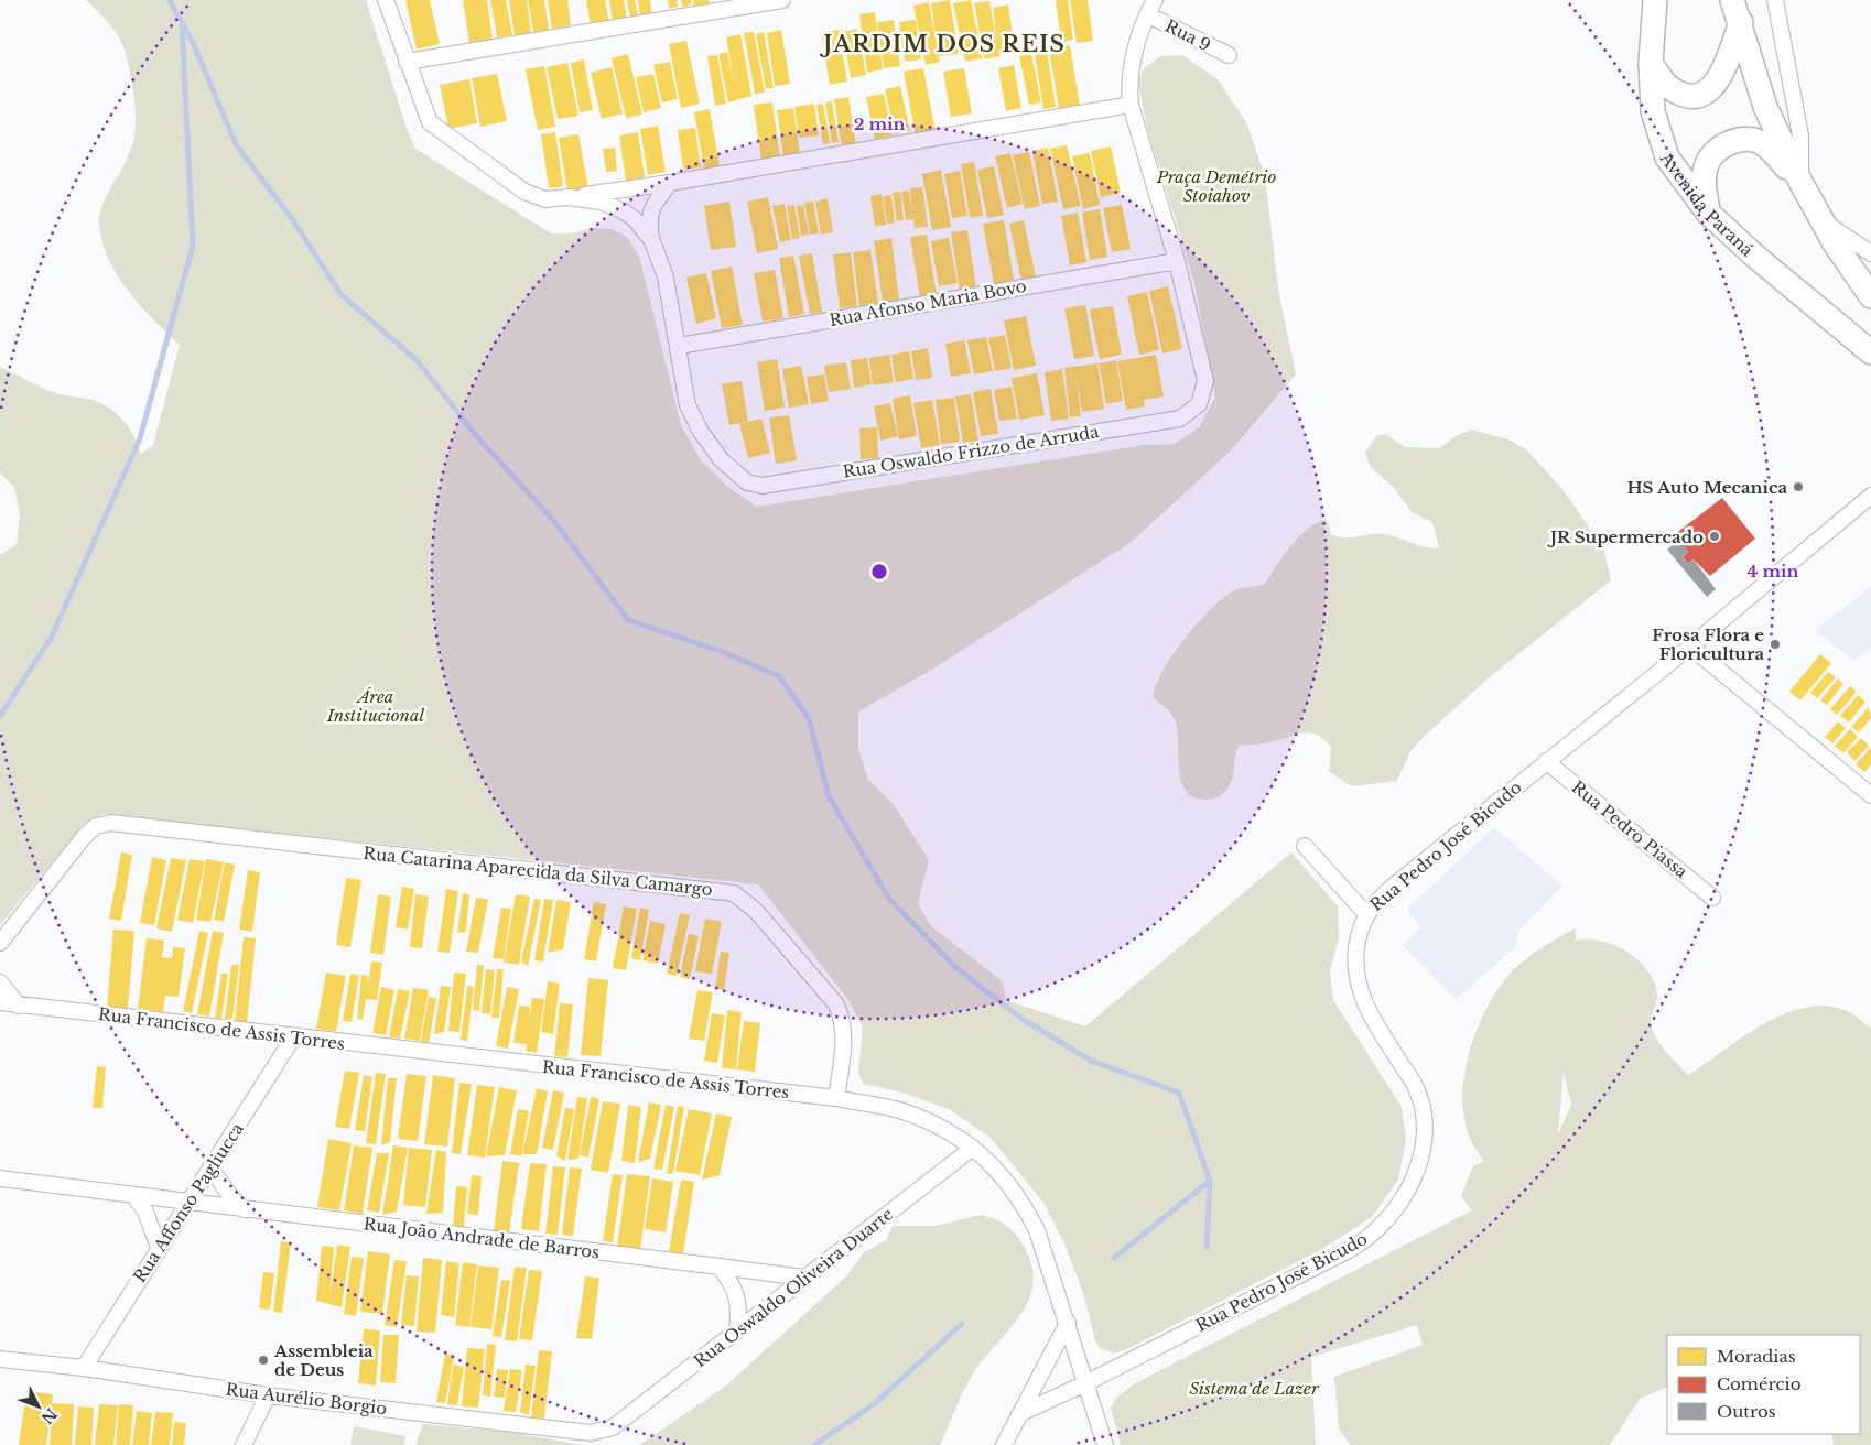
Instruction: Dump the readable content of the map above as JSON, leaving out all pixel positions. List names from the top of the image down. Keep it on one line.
{"streets":{"main road":["Avenida Paraná"],"street":["Rua 9","Rua Afonso Maria Bovo","Rua Oswaldo Frizzo de Arruda","Rua Pedro Piassa","Rua Pedro José Bicudo","Rua Catarina Aparecida da Silva Camargo","Rua Francisco de Assis Torres","Rua Affonso Pagliucca","Rua João Andrade de Barros","Rua Oswaldo Oliveira Duarte","Rua Aurélio Borgio"]},"crossings":[["Rua Afonso Maria Bovo","Rua Oswaldo Frizzo de Arruda"],["Rua Pedro Piassa","Rua Pedro José Bicudo"],["Rua Pedro José Bicudo","Rua Francisco de Assis Torres"],["Rua Catarina Aparecida da Silva Camargo","Rua Francisco de Assis Torres"],["Rua Francisco de Assis Torres","Rua Affonso Pagliucca"],["Rua Francisco de Assis Torres","Rua Oswaldo Oliveira Duarte"],["Rua Affonso Pagliucca","Rua João Andrade de Barros"],["Rua Affonso Pagliucca","Rua Aurélio Borgio"],["Rua João Andrade de Barros","Rua Oswaldo Oliveira Duarte"],["Rua Oswaldo Oliveira Duarte","Rua Aurélio Borgio"]],"districts":["JARDIM DOS REIS"],"parks":["Praça Demétrio Stoiahov","Área Institucional","Sistema de Lazer"],"places":["HS Auto Mecanica","JR Supermercado","Frosa Flora e Floricultura","Assembleia de Deus"],"legend":["Moradias","Comércio","Outros"],"north":"bottom right","rings":["2 min","4 min"]}
